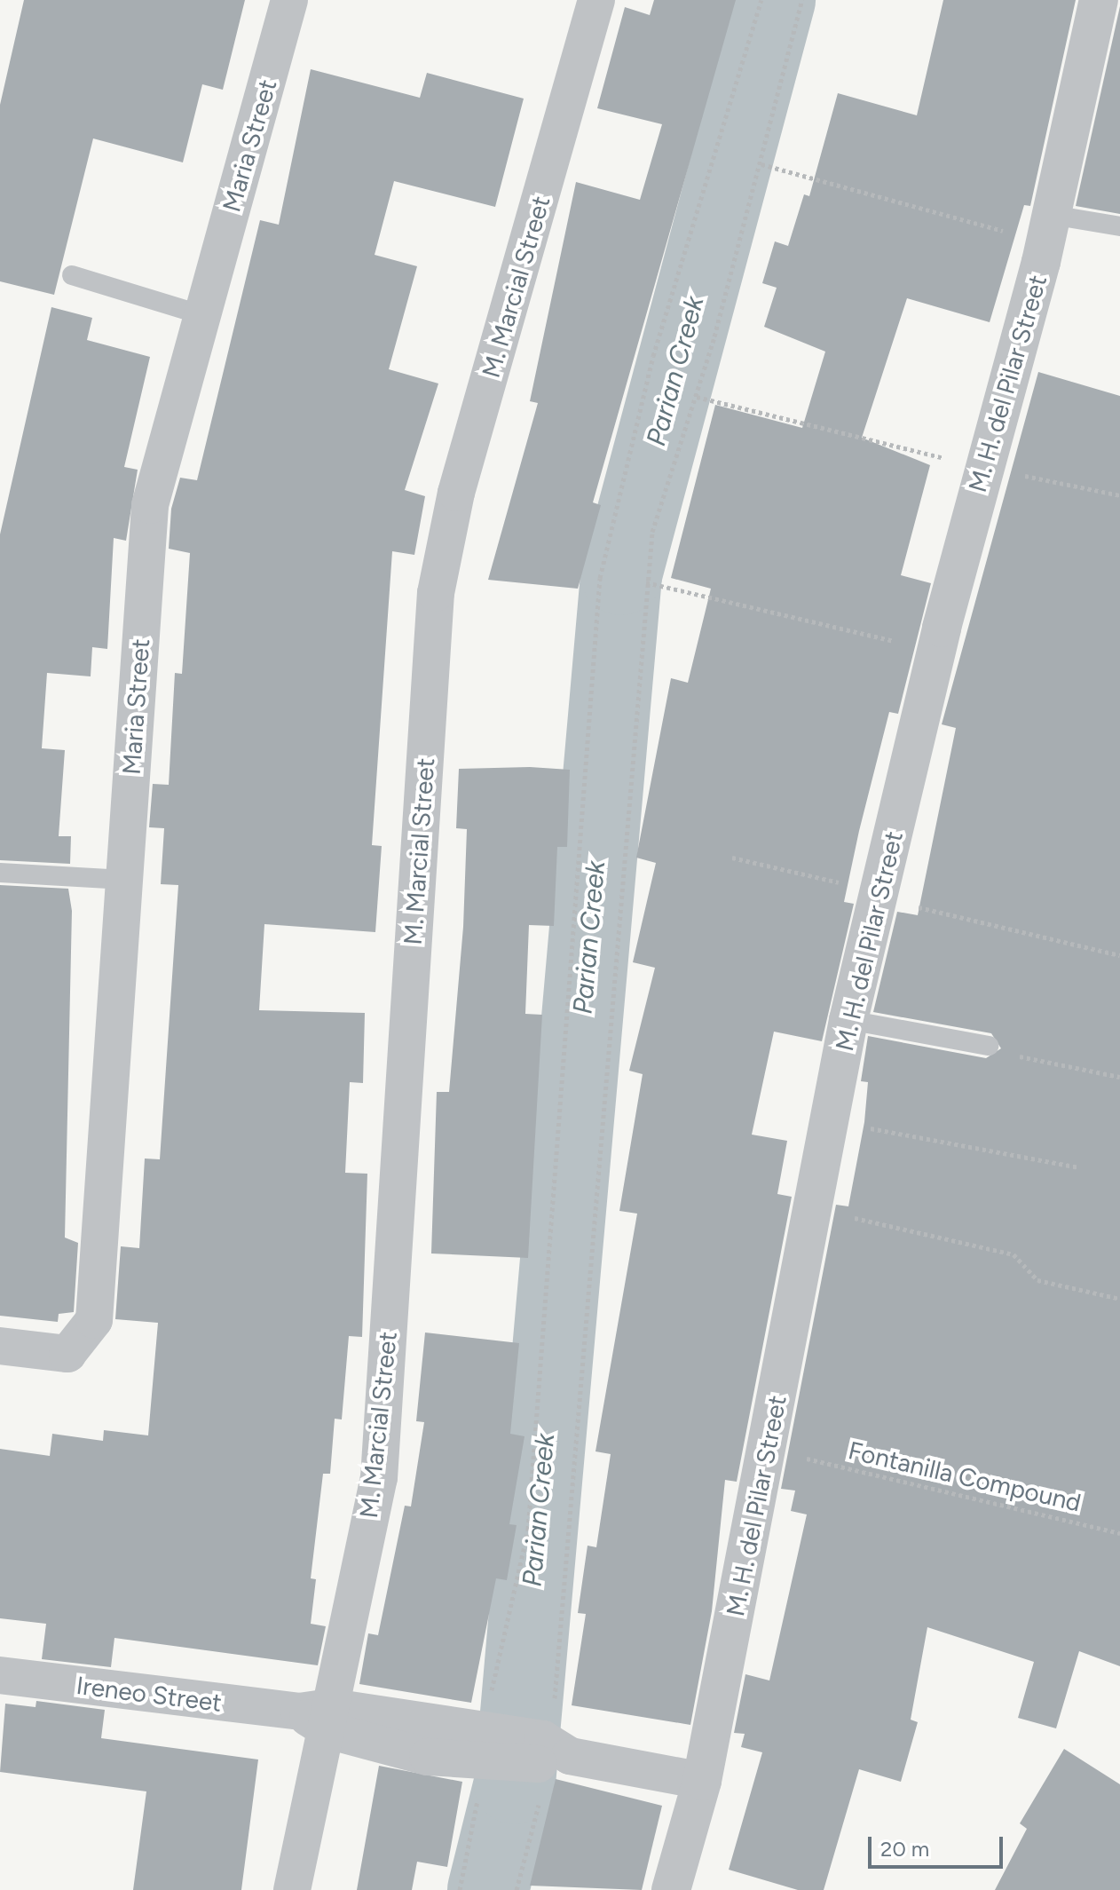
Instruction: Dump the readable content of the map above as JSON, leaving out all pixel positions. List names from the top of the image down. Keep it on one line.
{"streets":{"street":["Maria Street","M. Marcial Street","M. H. del Pilar Street","Ireneo Street"],"path":["Fontanilla Compound"]},"crossings":[["M. Marcial Street","Ireneo Street"],["M. H. del Pilar Street","Ireneo Street"]],"water":["Parian Creek"],"scale_bar":"20 m"}
